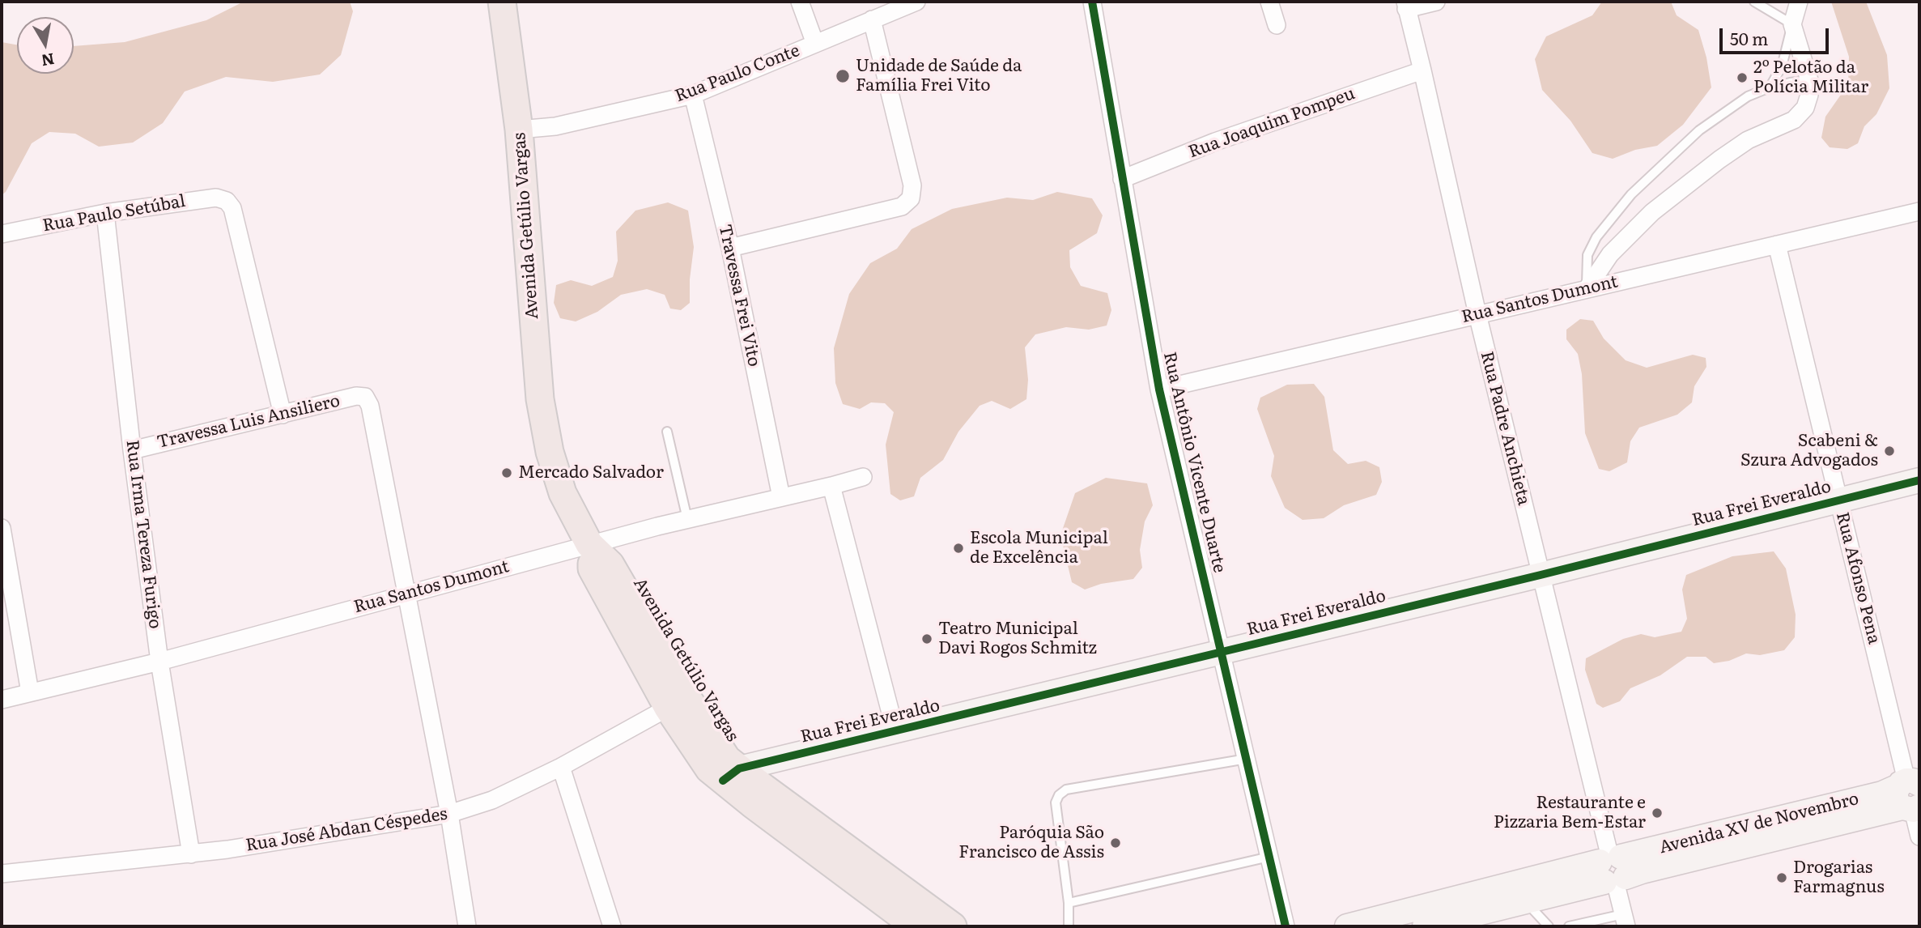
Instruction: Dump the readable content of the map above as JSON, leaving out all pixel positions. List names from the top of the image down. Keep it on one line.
{"streets":{"main road":["Avenida Getúlio Vargas"],"street":["Rua Paulo Conte","Rua Joaquim Pompeu","Rua Paulo Setúbal","Travessa Frei Vito","Rua Santos Dumont","Travessa Luis Ansiliero","Rua Padre Anchieta","Rua Antônio Vicente Duarte","Rua Frei Everaldo","Rua Irma Tereza Furigo","Rua Afonso Pena","Avenida XV de Novembro","Rua José Abdan Céspedes"]},"crossings":[["Rua Paulo Conte","Avenida Getúlio Vargas"],["Rua Paulo Conte","Travessa Frei Vito"],["Rua Joaquim Pompeu","Rua Padre Anchieta"],["Rua Joaquim Pompeu","Rua Antônio Vicente Duarte"],["Rua Paulo Setúbal","Travessa Luis Ansiliero"],["Rua Paulo Setúbal","Rua Irma Tereza Furigo"],["Avenida Getúlio Vargas","Rua Santos Dumont"],["Avenida Getúlio Vargas","Rua Frei Everaldo"],["Avenida Getúlio Vargas","Rua José Abdan Céspedes"],["Travessa Frei Vito","Rua Santos Dumont"],["Rua Santos Dumont","Travessa Luis Ansiliero"],["Rua Santos Dumont","Rua Padre Anchieta"],["Rua Santos Dumont","Rua Antônio Vicente Duarte"],["Rua Santos Dumont","Rua Irma Tereza Furigo"],["Rua Santos Dumont","Rua Afonso Pena"],["Travessa Luis Ansiliero","Rua Irma Tereza Furigo"],["Rua Padre Anchieta","Rua Frei Everaldo"],["Rua Padre Anchieta","Avenida XV de Novembro"],["Rua Antônio Vicente Duarte","Rua Frei Everaldo"],["Rua Frei Everaldo","Rua Afonso Pena"],["Rua Irma Tereza Furigo","Rua José Abdan Céspedes"],["Rua Afonso Pena","Avenida XV de Novembro"]],"places":["Unidade de Saúde da Família Frei Vito","2º Pelotão da Polícia Militar","Scabeni & Szura Advogados","Mercado Salvador","Escola Municipal de Excelência","Teatro Municipal Davi Rogos Schmitz","Restaurante e Pizzaria Bem-Estar","Paróquia São Francisco de Assis","Drogarias Farmagnus"],"scale_bar":"50 m","north":"bottom"}
